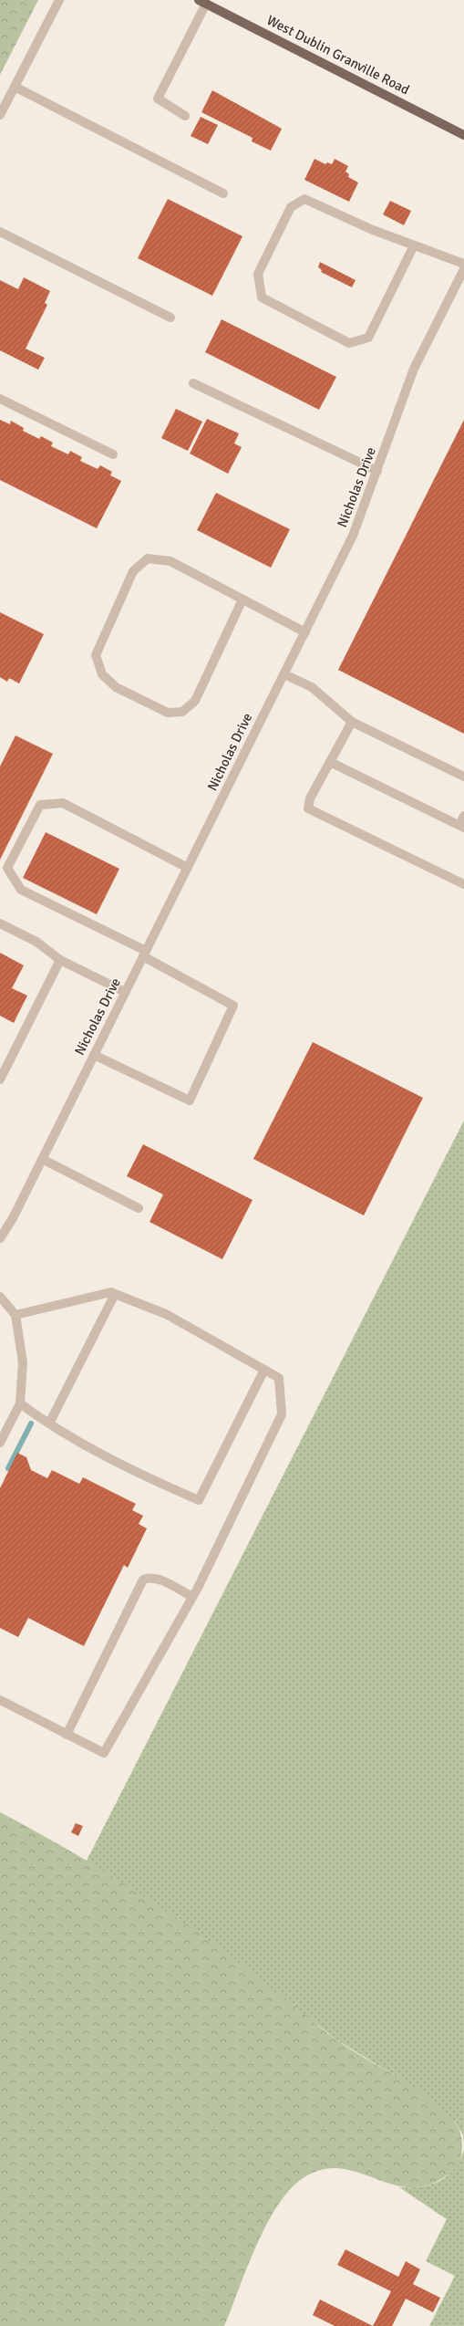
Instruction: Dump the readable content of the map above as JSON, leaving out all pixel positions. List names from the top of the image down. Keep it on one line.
{"streets":{"main road":["West Dublin Granville Road"],"street":["Nicholas Drive"]}}
